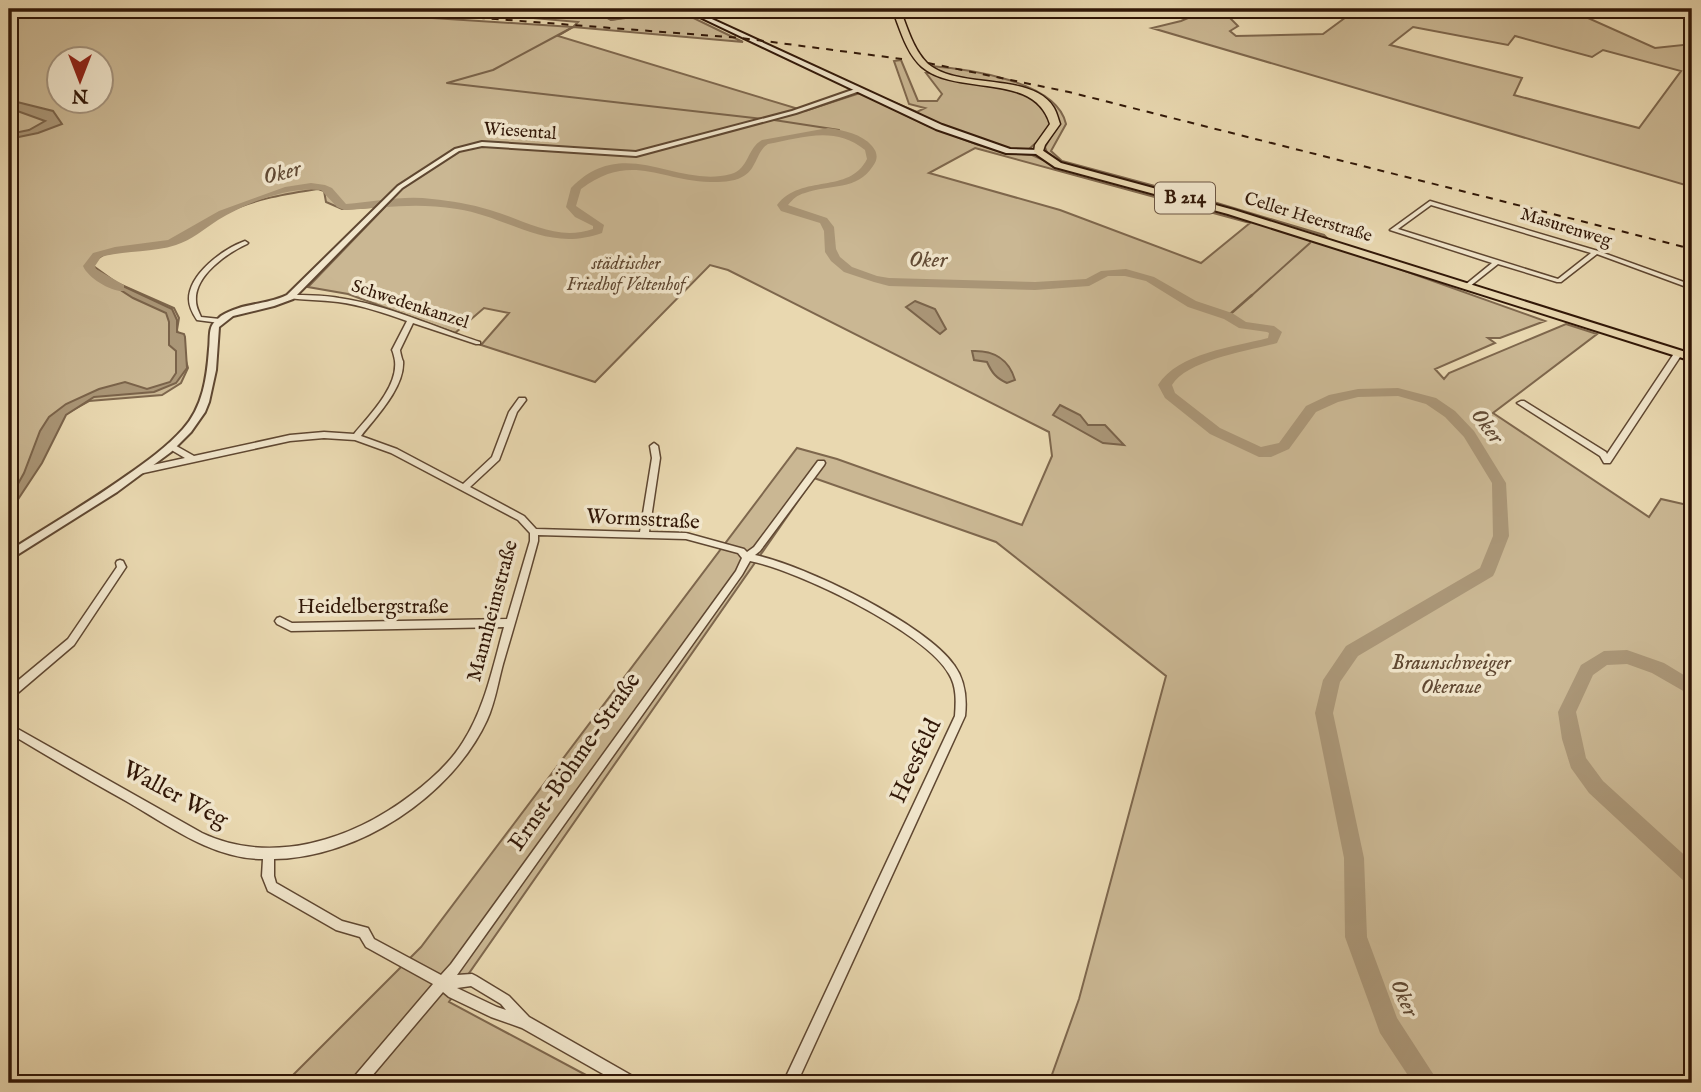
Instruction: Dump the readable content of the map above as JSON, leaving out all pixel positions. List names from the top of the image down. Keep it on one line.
{"streets":{"main road":["B 214","Celler Heerstraße"],"street":["Wiesental","Masurenweg","Schwedenkanzel","Wormsstraße","Heidelbergstraße","Mannheimstraße","Heesfeld","Ernst-Böhme-Straße","Waller Weg"]},"crossings":[["Wiesental","Celler Heerstraße"],["Wiesental","Schwedenkanzel"],["Wormsstraße","Mannheimstraße"],["Wormsstraße","Heesfeld"],["Wormsstraße","Ernst-Böhme-Straße"],["Heidelbergstraße","Mannheimstraße"],["Mannheimstraße","Waller Weg"],["Heesfeld","Ernst-Böhme-Straße"]],"water":["Oker"],"parks":["städtischer Friedhof Veltenhof","Braunschweiger Okeraue"],"north":"bottom"}
